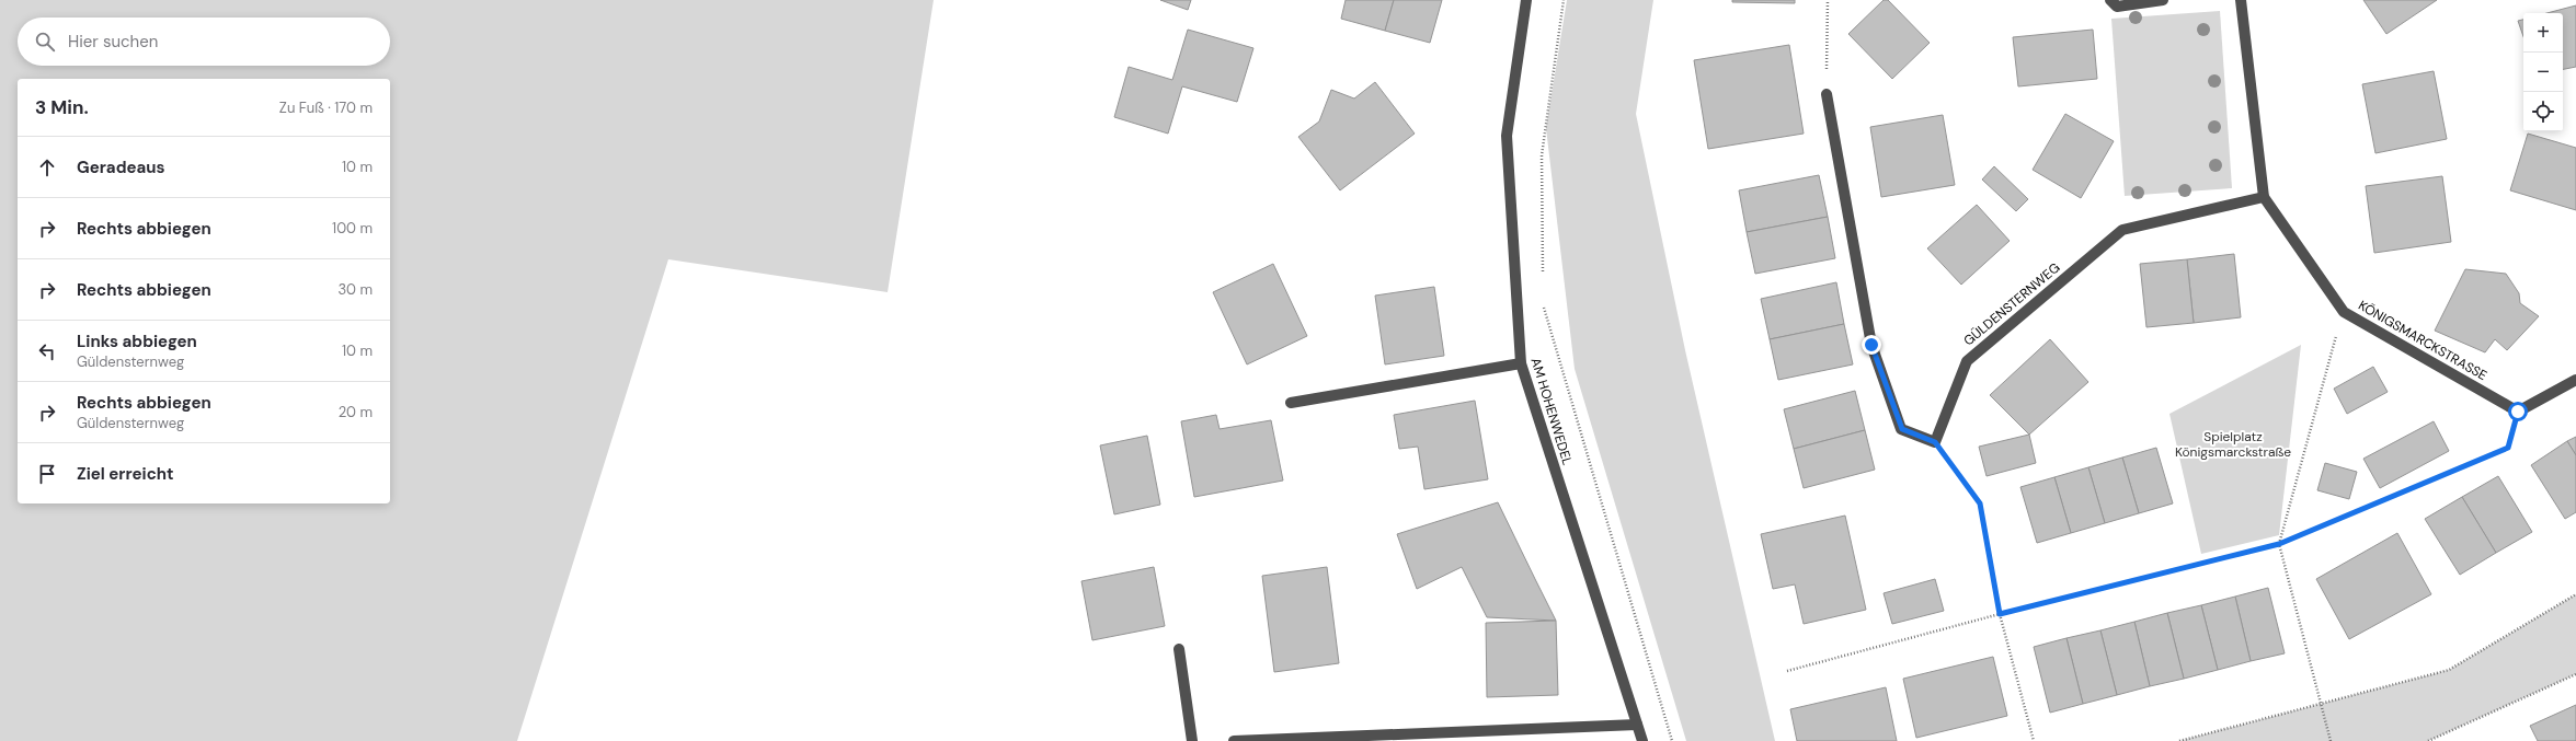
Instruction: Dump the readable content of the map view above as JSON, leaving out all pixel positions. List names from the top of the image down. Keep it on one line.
{"streets":{"street":["GÜLDENSTERNWEG","KÖNIGSMARCKSTRASSE","AM HOHENWEDEL"]},"crossings":[["GÜLDENSTERNWEG","KÖNIGSMARCKSTRASSE"]],"parks":["Spielplatz Königsmarckstraße"],"page":{"map_buttons":["+","−"],"search":"Hier suchen","heading":["3 Min.","Zu Fuß · 170 m"],"list":[["Geradeaus","10 m"],["Rechts abbiegen","100 m"],["Rechts abbiegen","30 m"],["Links abbiegen","Güldensternweg","10 m"],["Rechts abbiegen","Güldensternweg","20 m"],"Ziel erreicht"]}}
